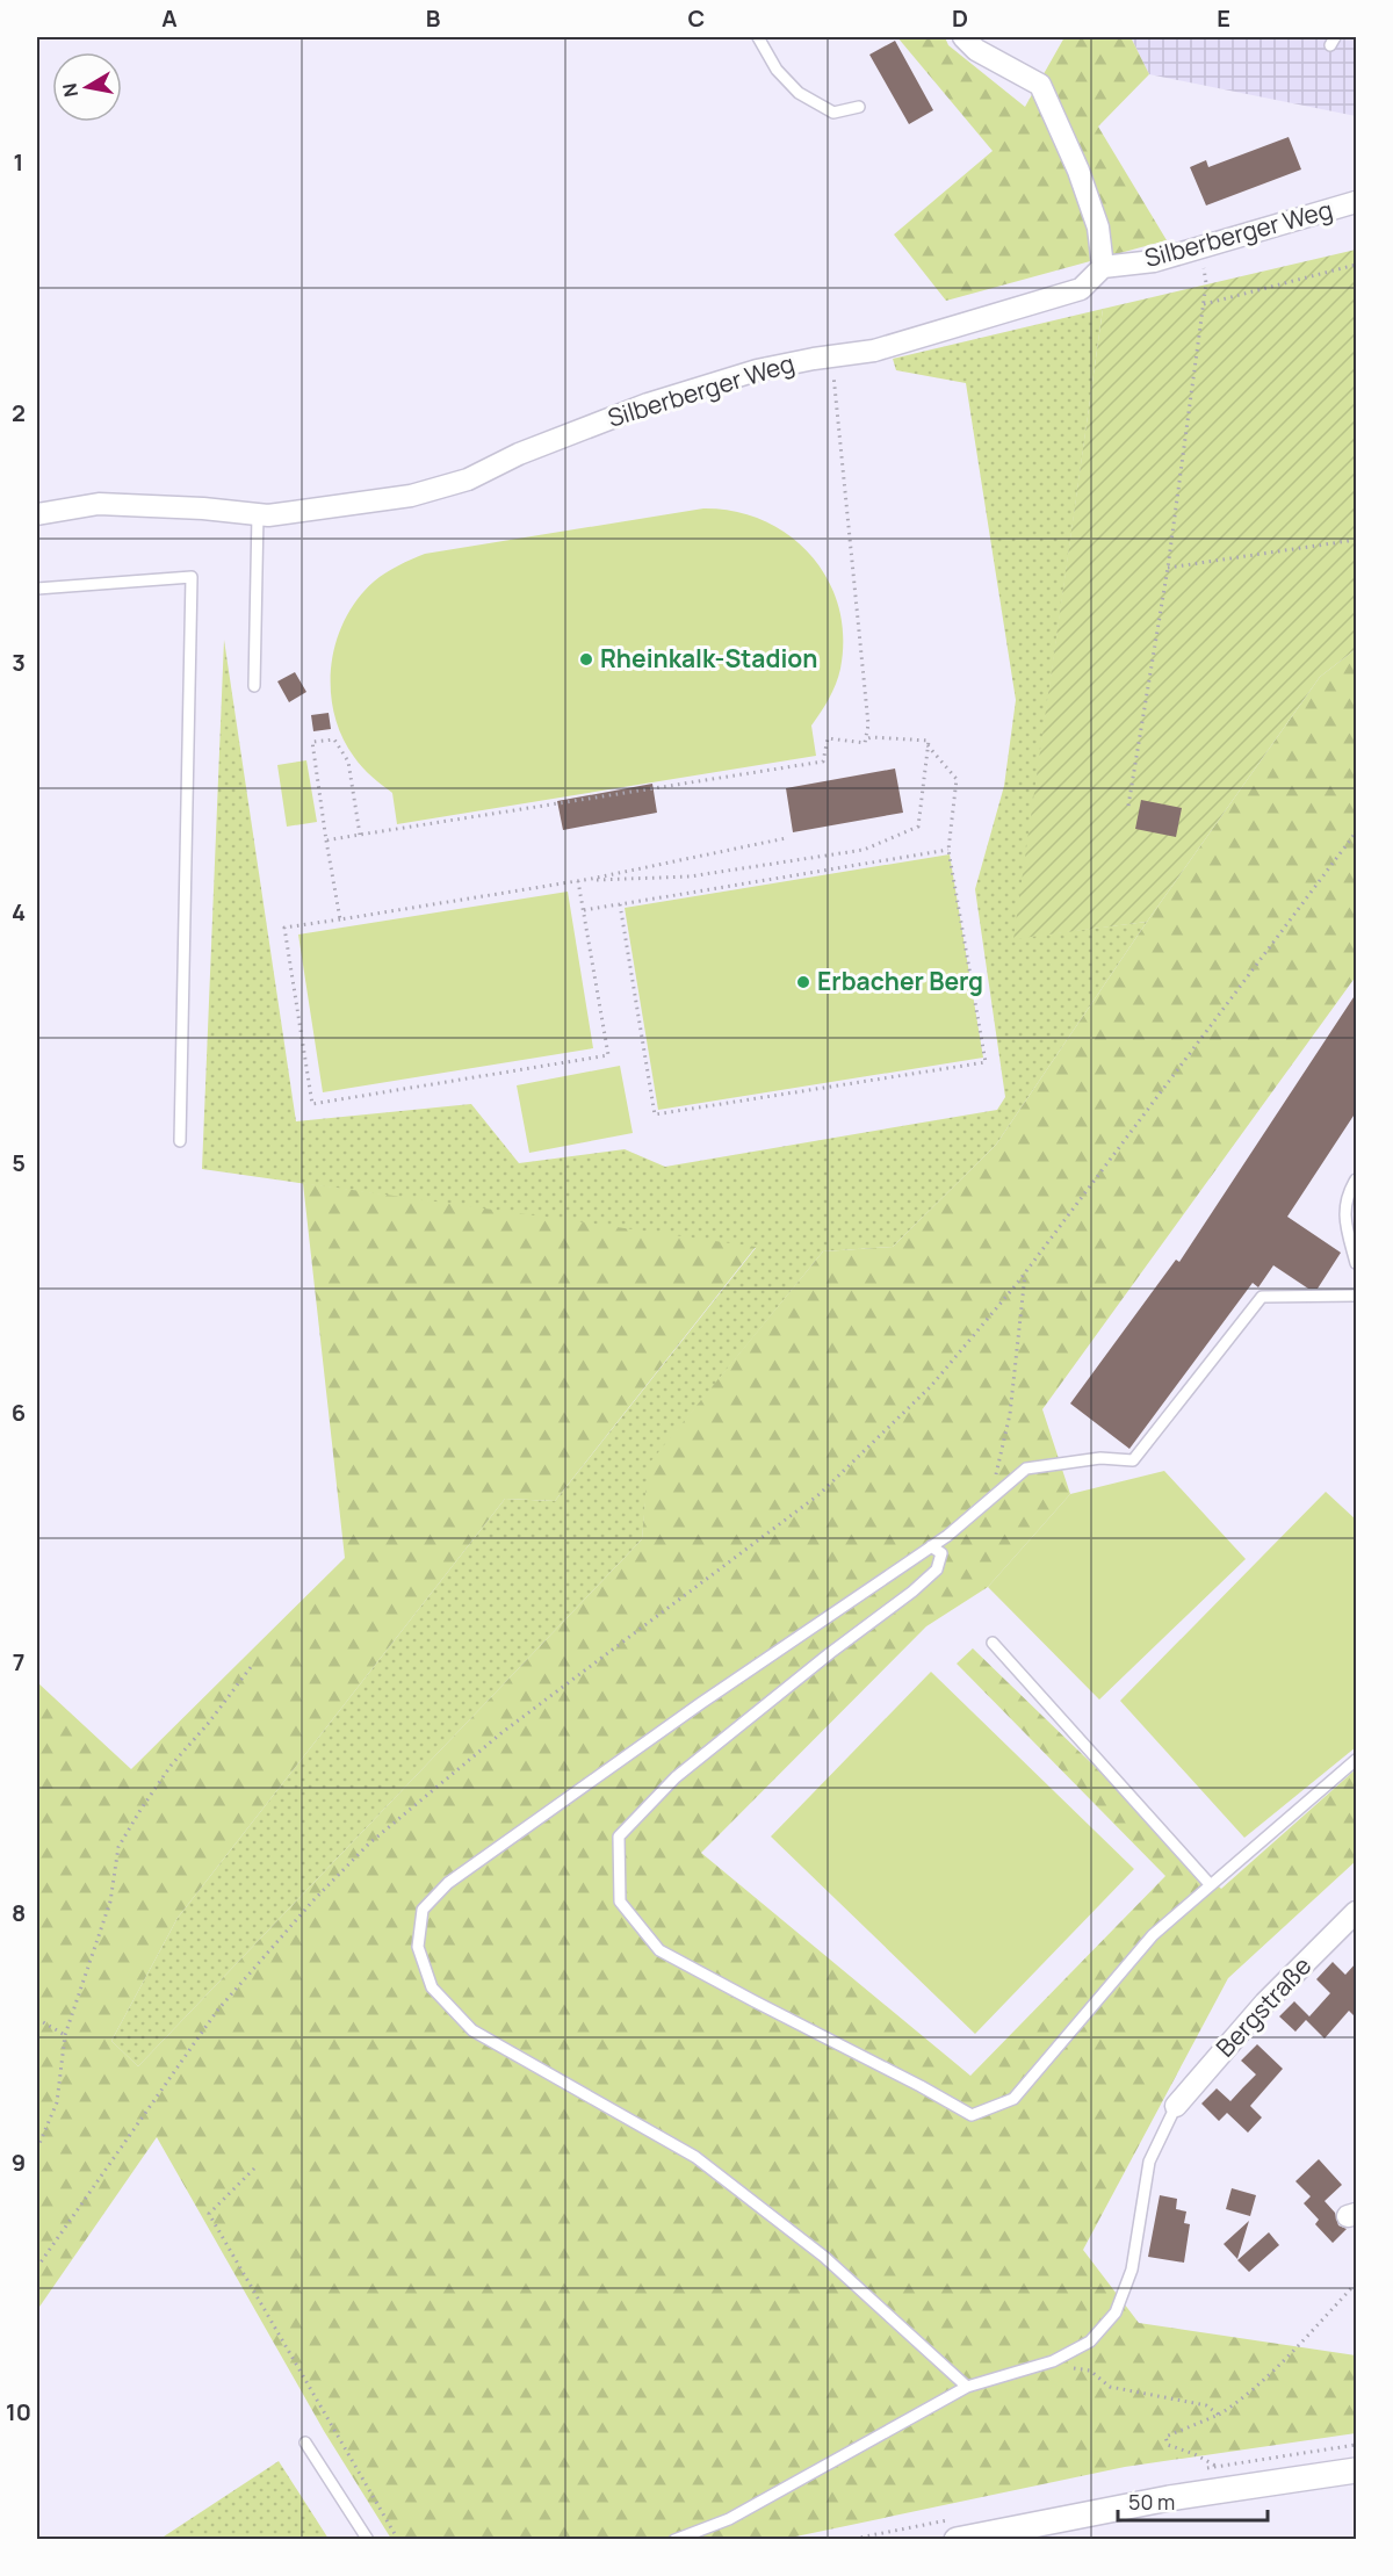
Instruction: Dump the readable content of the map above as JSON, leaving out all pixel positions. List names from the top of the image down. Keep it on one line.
{"streets":{"street":["Silberberger Weg","Bergstraße"]},"places":["Rheinkalk-Stadion","Erbacher Berg"],"scale_bar":"50 m","north":"left","grid":{"columns":["A","B","C","D","E"],"rows":["1","2","3","4","5","6","7","8","9","10"]}}
